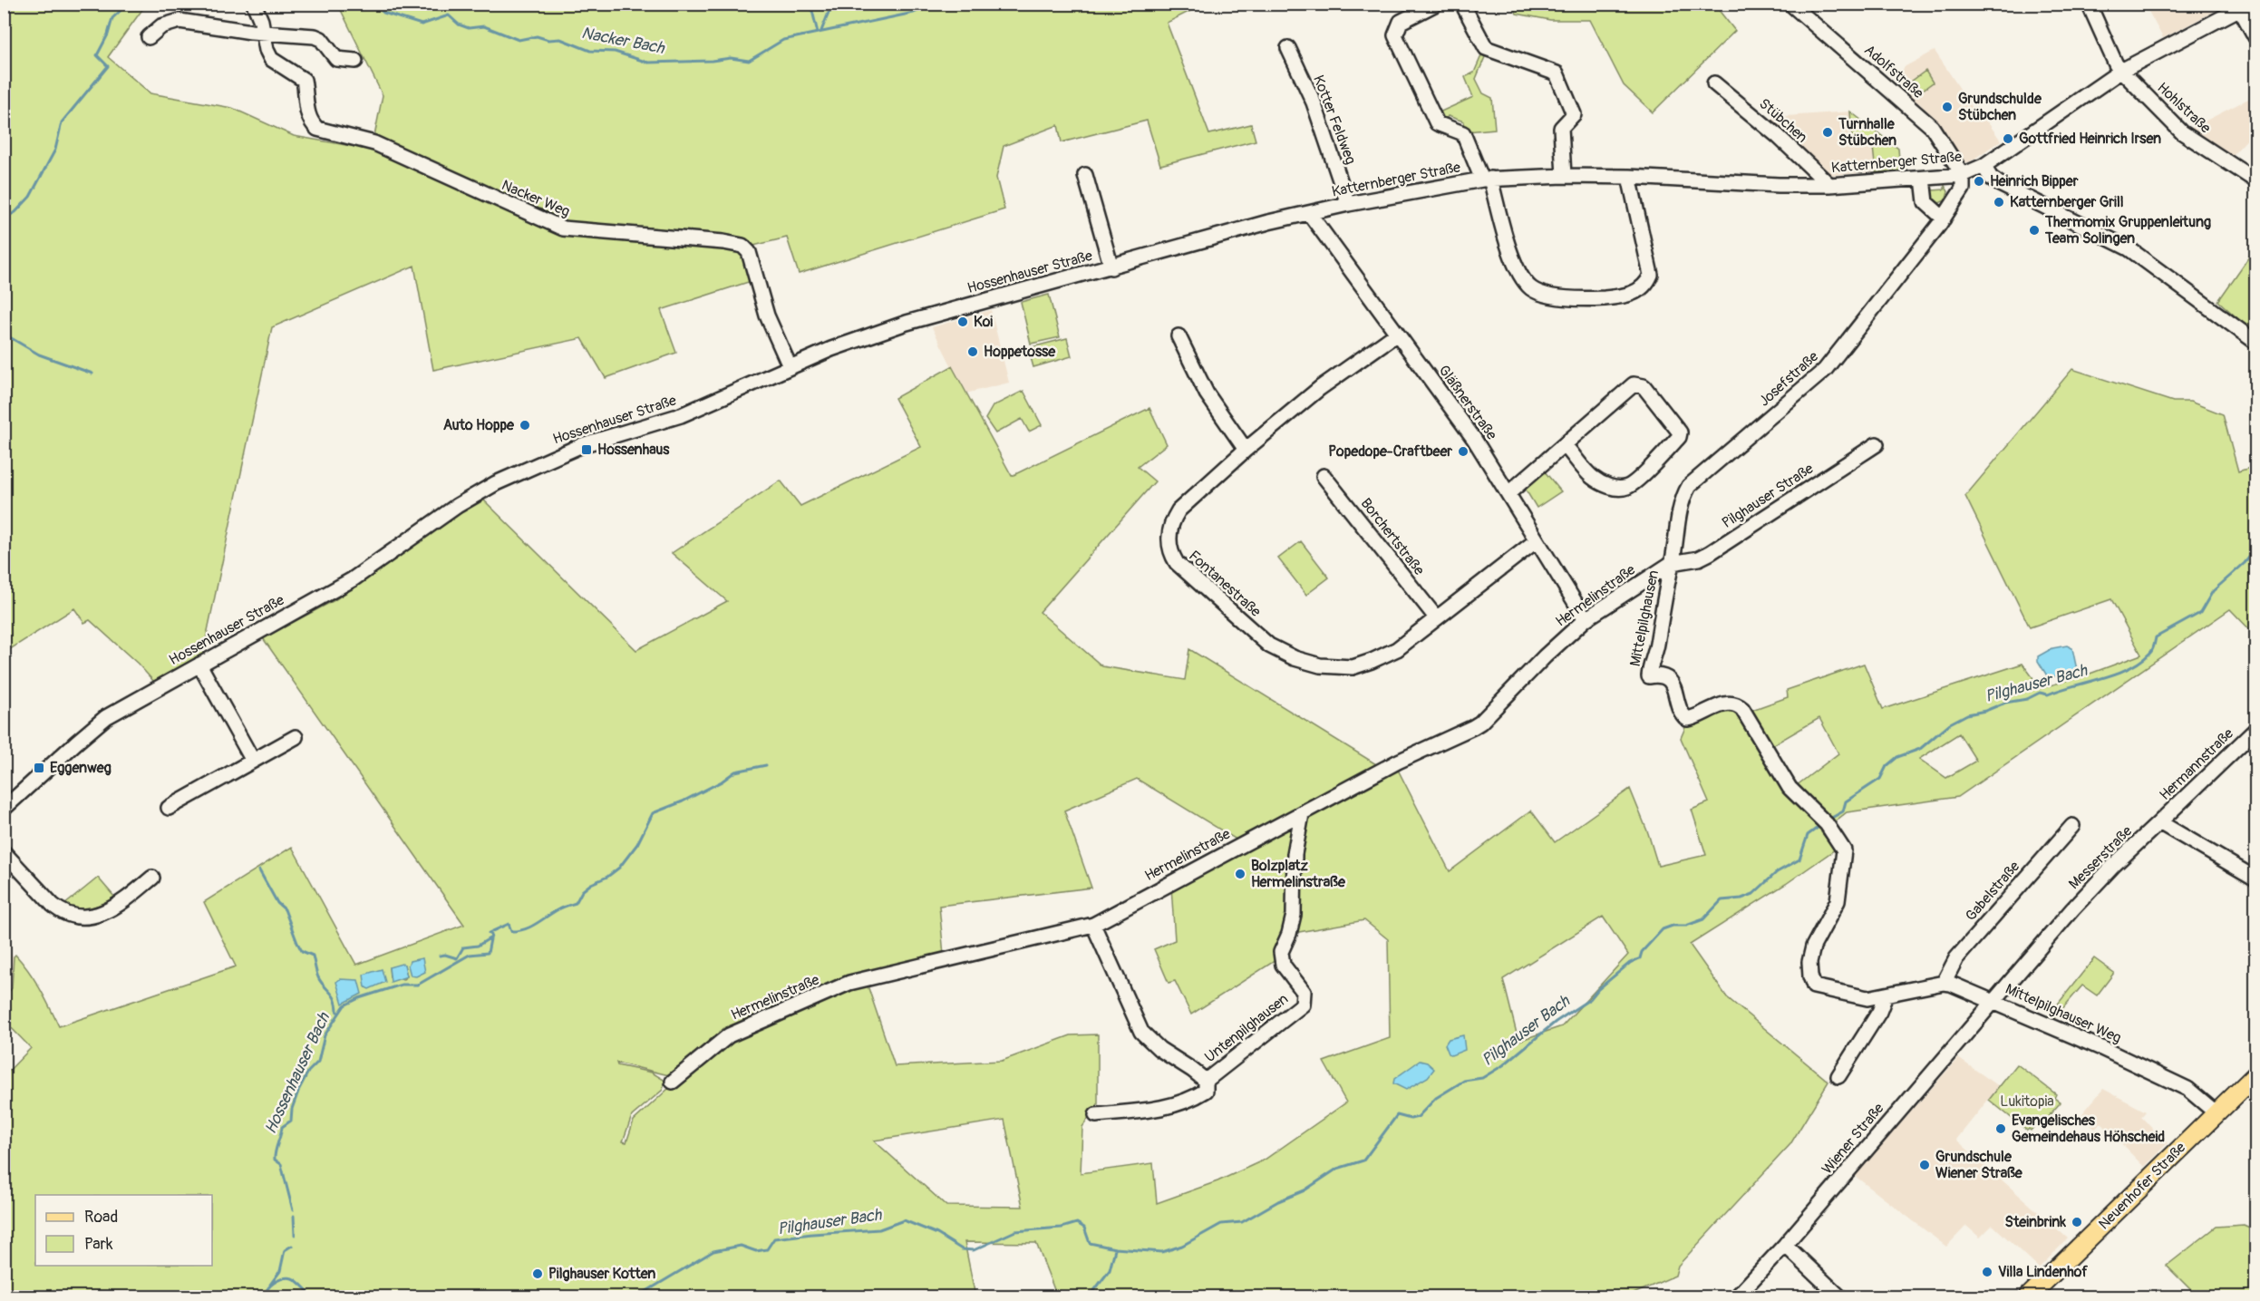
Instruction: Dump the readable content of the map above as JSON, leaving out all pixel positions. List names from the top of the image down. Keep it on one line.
{"streets":{"main road":["Neuenhofer Straße"],"street":["Adolfstraße","Hohlstraße","Kotter Feldweg","Stübchen","Katternberger Straße","Nacker Weg","Hossenhauser Straße","Josefstraße","Gläßnerstraße","Pilghauser Straße","Borchertstraße","Fontanestraße","Hermelinstraße","Mittelpilghausen","Hermannstraße","Messerstraße","Gabelstraße","Mittelpilghauser Weg","Untenpilghausen","Wiener Straße"]},"crossings":[["Adolfstraße","Katternberger Straße"],["Adolfstraße","Josefstraße"],["Hohlstraße","Katternberger Straße"],["Kotter Feldweg","Katternberger Straße"],["Stübchen","Katternberger Straße"],["Katternberger Straße","Hossenhauser Straße"],["Katternberger Straße","Josefstraße"],["Katternberger Straße","Gläßnerstraße"],["Nacker Weg","Hossenhauser Straße"],["Hossenhauser Straße","Gläßnerstraße"],["Josefstraße","Pilghauser Straße"],["Josefstraße","Hermelinstraße"],["Josefstraße","Mittelpilghausen"],["Gläßnerstraße","Fontanestraße"],["Gläßnerstraße","Hermelinstraße"],["Pilghauser Straße","Hermelinstraße"],["Pilghauser Straße","Mittelpilghausen"],["Borchertstraße","Fontanestraße"],["Hermelinstraße","Mittelpilghausen"],["Hermelinstraße","Untenpilghausen"],["Hermannstraße","Messerstraße"],["Messerstraße","Mittelpilghauser Weg"],["Messerstraße","Wiener Straße"],["Gabelstraße","Mittelpilghauser Weg"],["Mittelpilghauser Weg","Wiener Straße"],["Mittelpilghauser Weg","Neuenhofer Straße"]],"water":["Nacker Bach","Pilghauser Bach","Hossenhauser Bach"],"parks":["Lukitopia"],"places":{"other":["Grundschulde Stübchen","Turnhalle Stübchen","Gottfried Heinrich Irsen","Heinrich Bipper","Katternberger Grill","Thermomix Gruppenleitung Team Solingen","Koi","Hoppetosse","Auto Hoppe","Popedope-Craftbeer","Bolzplatz Hermelinstraße","Evangelisches Gemeindehaus Höhscheid","Grundschule Wiener Straße","Steinbrink","Villa Lindenhof","Pilghauser Kotten"],"transit":["Hossenhaus","Eggenweg"]},"legend":["Road","Park"]}
